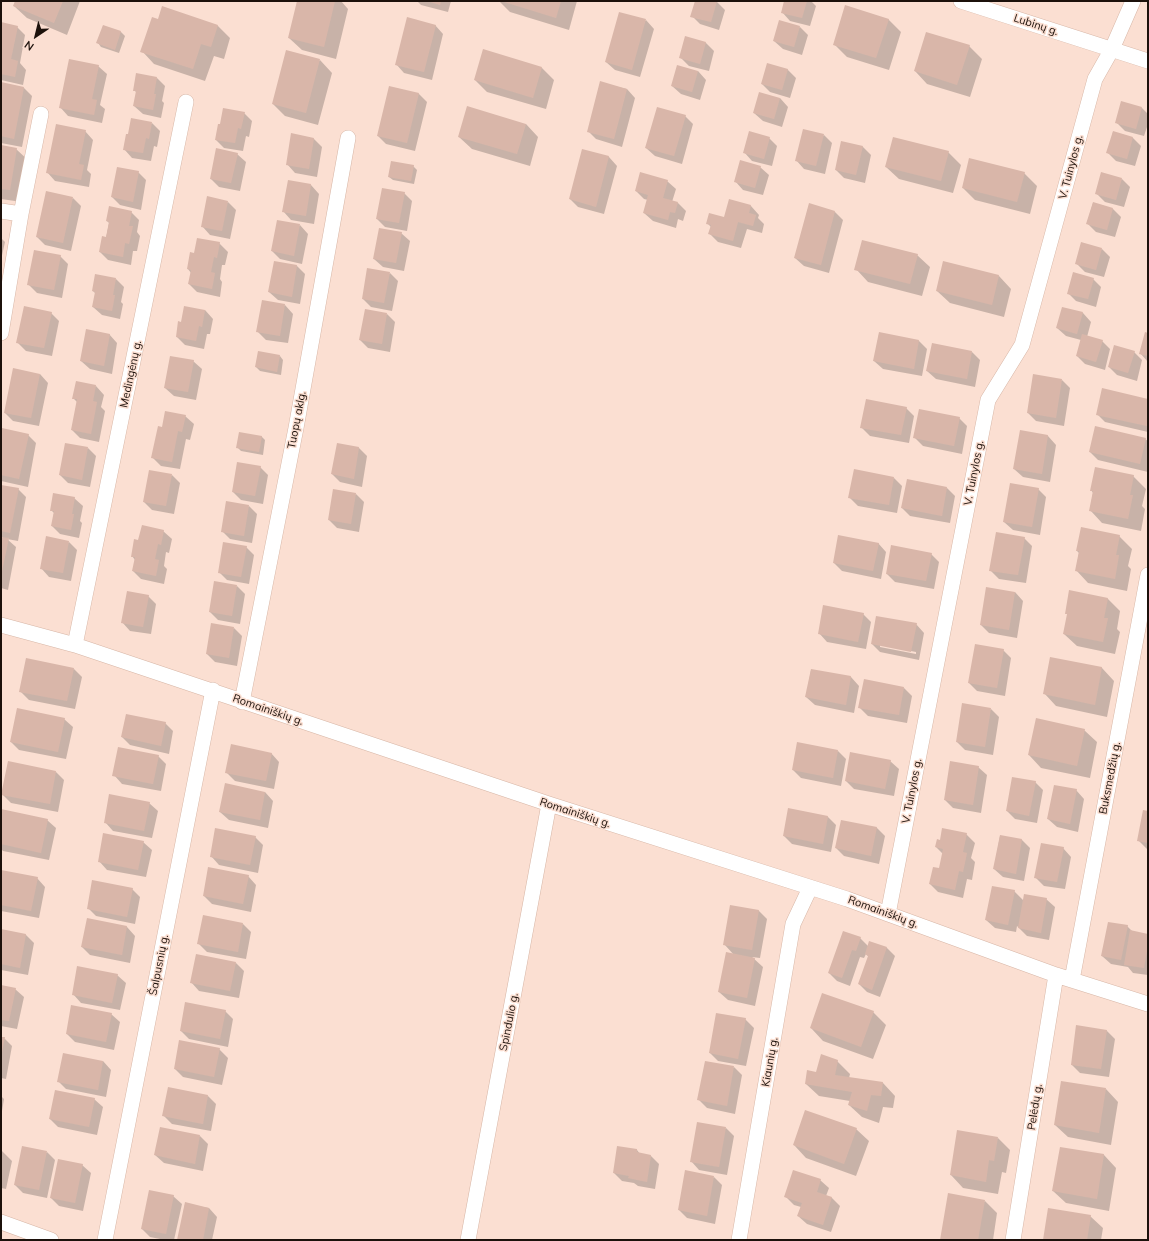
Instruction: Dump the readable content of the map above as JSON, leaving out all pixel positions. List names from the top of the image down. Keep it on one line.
{"streets":{"street":["Lubinų g.","V. Tuinylos g.","Medingėnų g.","Tuopų aklg.","Romainiškių g.","Buksmedžių g.","Šalpusnių g.","Spindulio g.","Kiaunių g.","Pelėdų g."]},"crossings":[["Lubinų g.","V. Tuinylos g."],["V. Tuinylos g.","Romainiškių g."],["Medingėnų g.","Romainiškių g."],["Tuopų aklg.","Romainiškių g."],["Romainiškių g.","Buksmedžių g."],["Romainiškių g.","Šalpusnių g."],["Romainiškių g.","Spindulio g."],["Romainiškių g.","Kiaunių g."],["Romainiškių g.","Pelėdų g."]],"north":"bottom left"}
